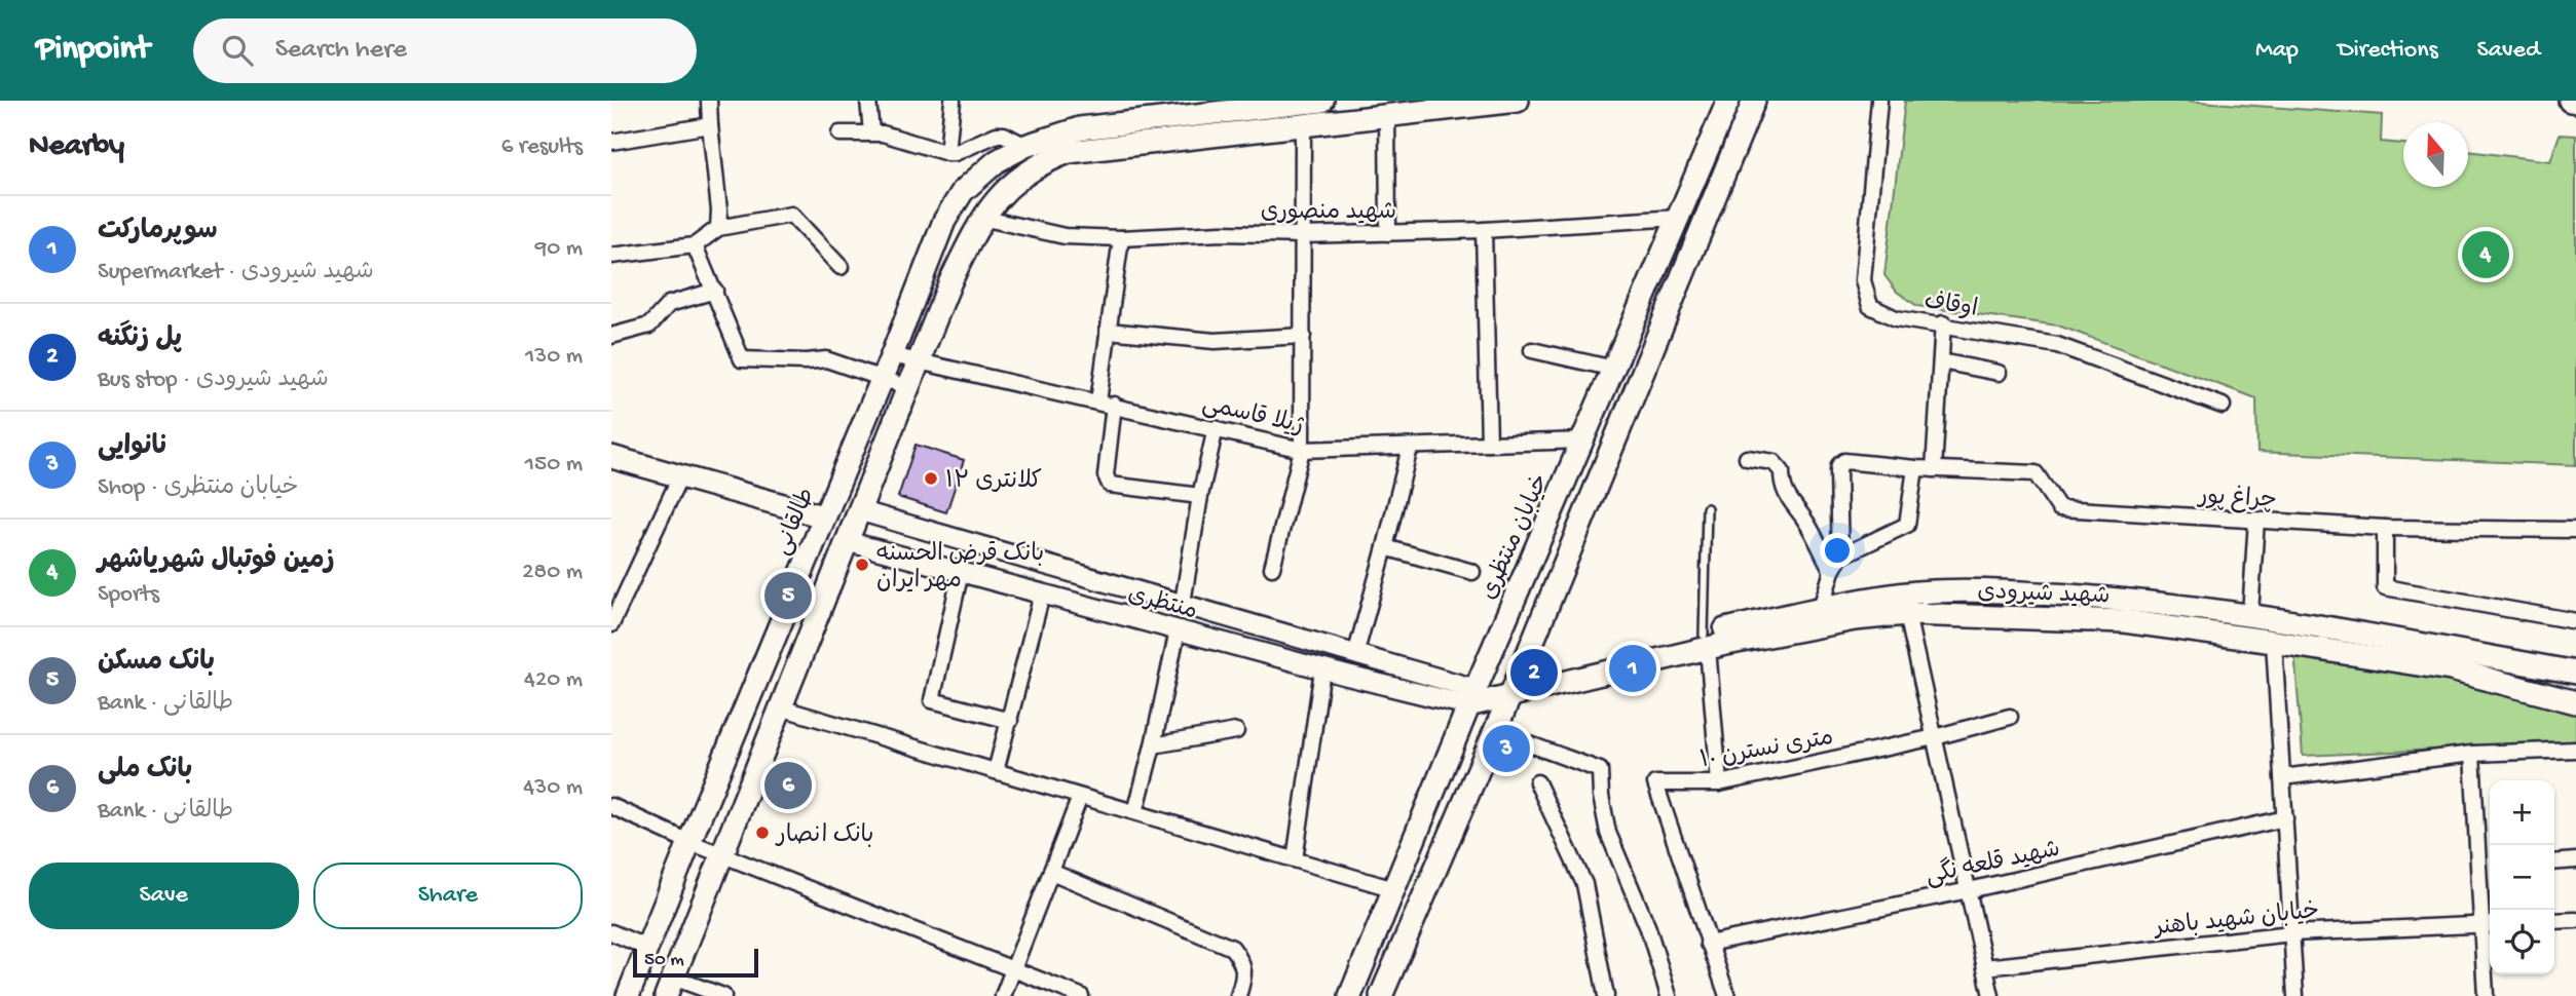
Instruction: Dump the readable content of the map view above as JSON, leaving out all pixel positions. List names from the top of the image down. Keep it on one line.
{"streets":{"main road":["طالقانی","خیابان منتظری","شهید شیرودی"],"street":["شهید منصوری","اوقاف","ژیلا قاسمی","چراغ پور","منتظری","۱۰ متری نسترن","شهید قلعه نگی","خیابان شهید باهنر"]},"crossings":[["شهید منصوری","خیابان منتظری"],["ژیلا قاسمی","طالقانی"],["ژیلا قاسمی","خیابان منتظری"],["خیابان منتظری","شهید شیرودی"],["خیابان منتظری","منتظری"],["شهید شیرودی","منتظری"],["۱۰ متری نسترن","شهید قلعه نگی"]],"places":["کلانتری ۱۲","بانک قرض الحسنه مهر ایران","بانک انصار"],"scale_bar":"50 m","north":"top","page":{"header":"Pinpoint","search":"Search here","nav":["Map","Directions","Saved"],"heading":["Nearby","6 results"],"list":[{"mark":"1","name":"سوپرمارکت","note":"Supermarket · شهید شیرودی","value":"90 m"},{"mark":"2","name":"پل زنگنه","note":"Bus stop · شهید شیرودی","value":"130 m"},{"mark":"3","name":"نانوایی","note":"Shop · خیابان منتظری","value":"150 m"},{"mark":"4","name":"زمین فوتبال شهریاشهر","note":"Sports","value":"280 m"},{"mark":"5","name":"بانک مسکن","note":"Bank · طالقانی","value":"420 m"},{"mark":"6","name":"بانک ملی","note":"Bank · طالقانی","value":"430 m"}],"pins":["4","5","1","2","3","6"],"map_buttons":["+","−"],"buttons":["Save","Share"],"scale":"50 m"}}
